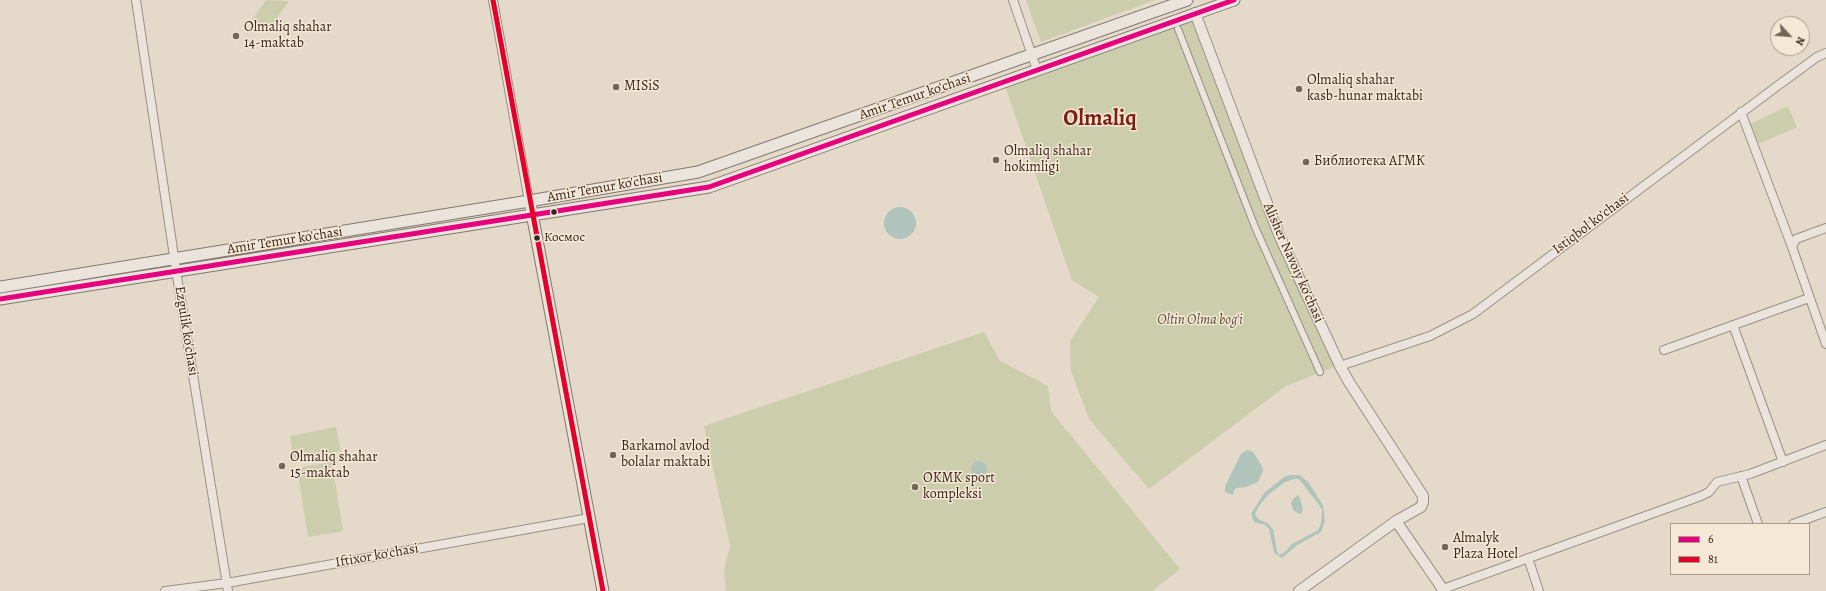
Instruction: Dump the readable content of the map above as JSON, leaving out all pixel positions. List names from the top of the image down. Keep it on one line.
{"streets":{"main road":["Amir Temur ko'chasi"],"street":["Istiqbol ko'chasi","Alisher Navoiy ko'chasi","Ezgulik ko'chasi","Iftixor ko'chasi"]},"crossings":[["Amir Temur ko'chasi","Alisher Navoiy ko'chasi"],["Amir Temur ko'chasi","Ezgulik ko'chasi"],["Istiqbol ko'chasi","Alisher Navoiy ko'chasi"],["Ezgulik ko'chasi","Iftixor ko'chasi"]],"districts":["Olmaliq"],"parks":["Oltin Olma bog'i"],"places":["Olmaliq shahar 14-maktab","MISiS","Olmaliq shahar kasb-hunar maktabi","Olmaliq shahar hokimligi","Библиотека АГМК","Космос","Barkamol avlod bolalar maktabi","Olmaliq shahar 15-maktab","OKMK sport kompleksi","Almalyk Plaza Hotel"],"lines":["transit line 6","transit line 81"],"legend":["6","81"],"north":"bottom right"}
